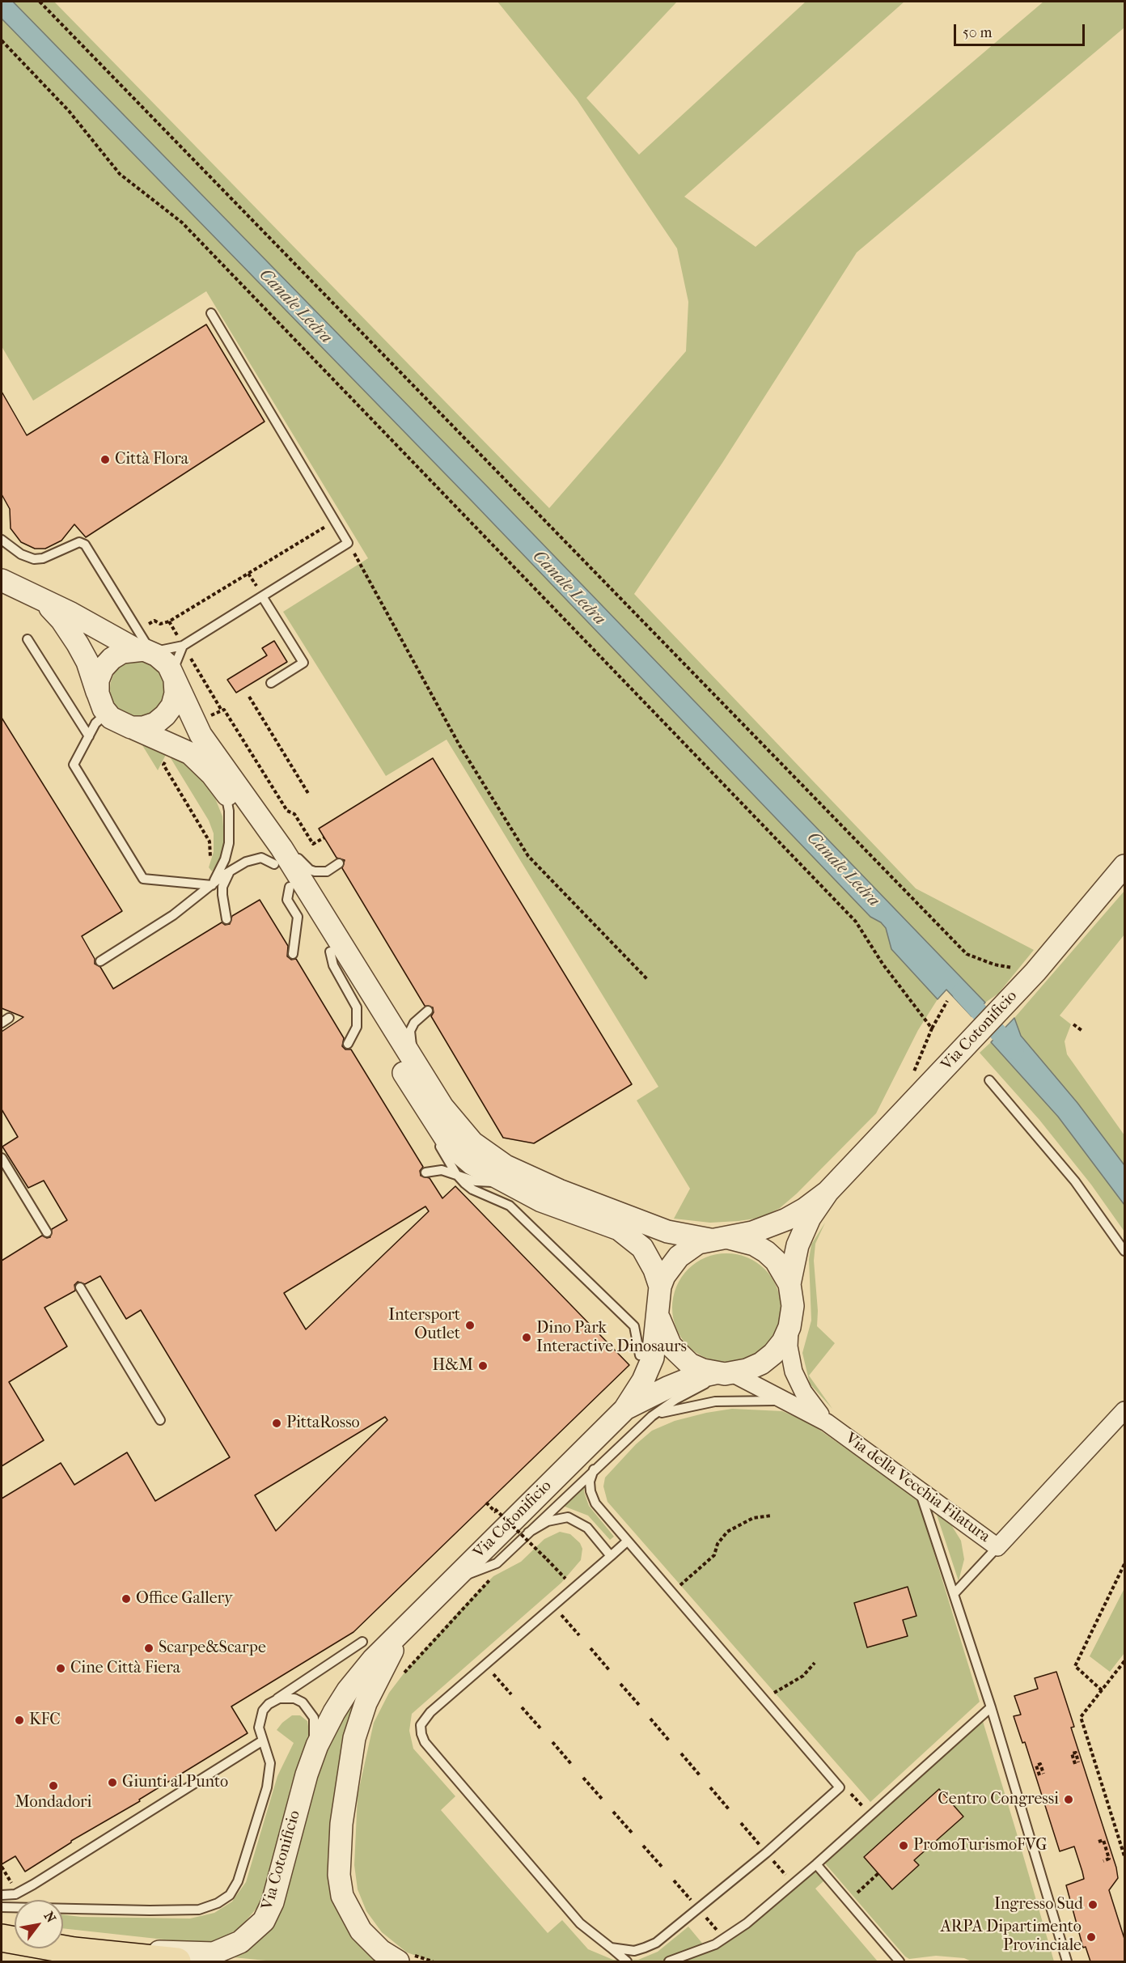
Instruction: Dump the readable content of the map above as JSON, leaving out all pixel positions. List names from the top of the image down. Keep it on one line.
{"streets":{"street":["Via Cotonificio","Via della Vecchia Filatura"]},"crossings":[["Via Cotonificio","Via della Vecchia Filatura"]],"water":["Canale Ledra"],"places":["Città Flora","Intersport Outlet","Dino Park Interactive Dinosaurs","H&M","PittaRosso","Office Gallery","Scarpe&Scarpe","Cine Città Fiera","KFC","Giunti al Punto","Mondadori","Centro Congressi","PromoTurismoFVG","Ingresso Sud","ARPA Dipartimento Provinciale"],"scale_bar":"50 m","north":"top right"}
